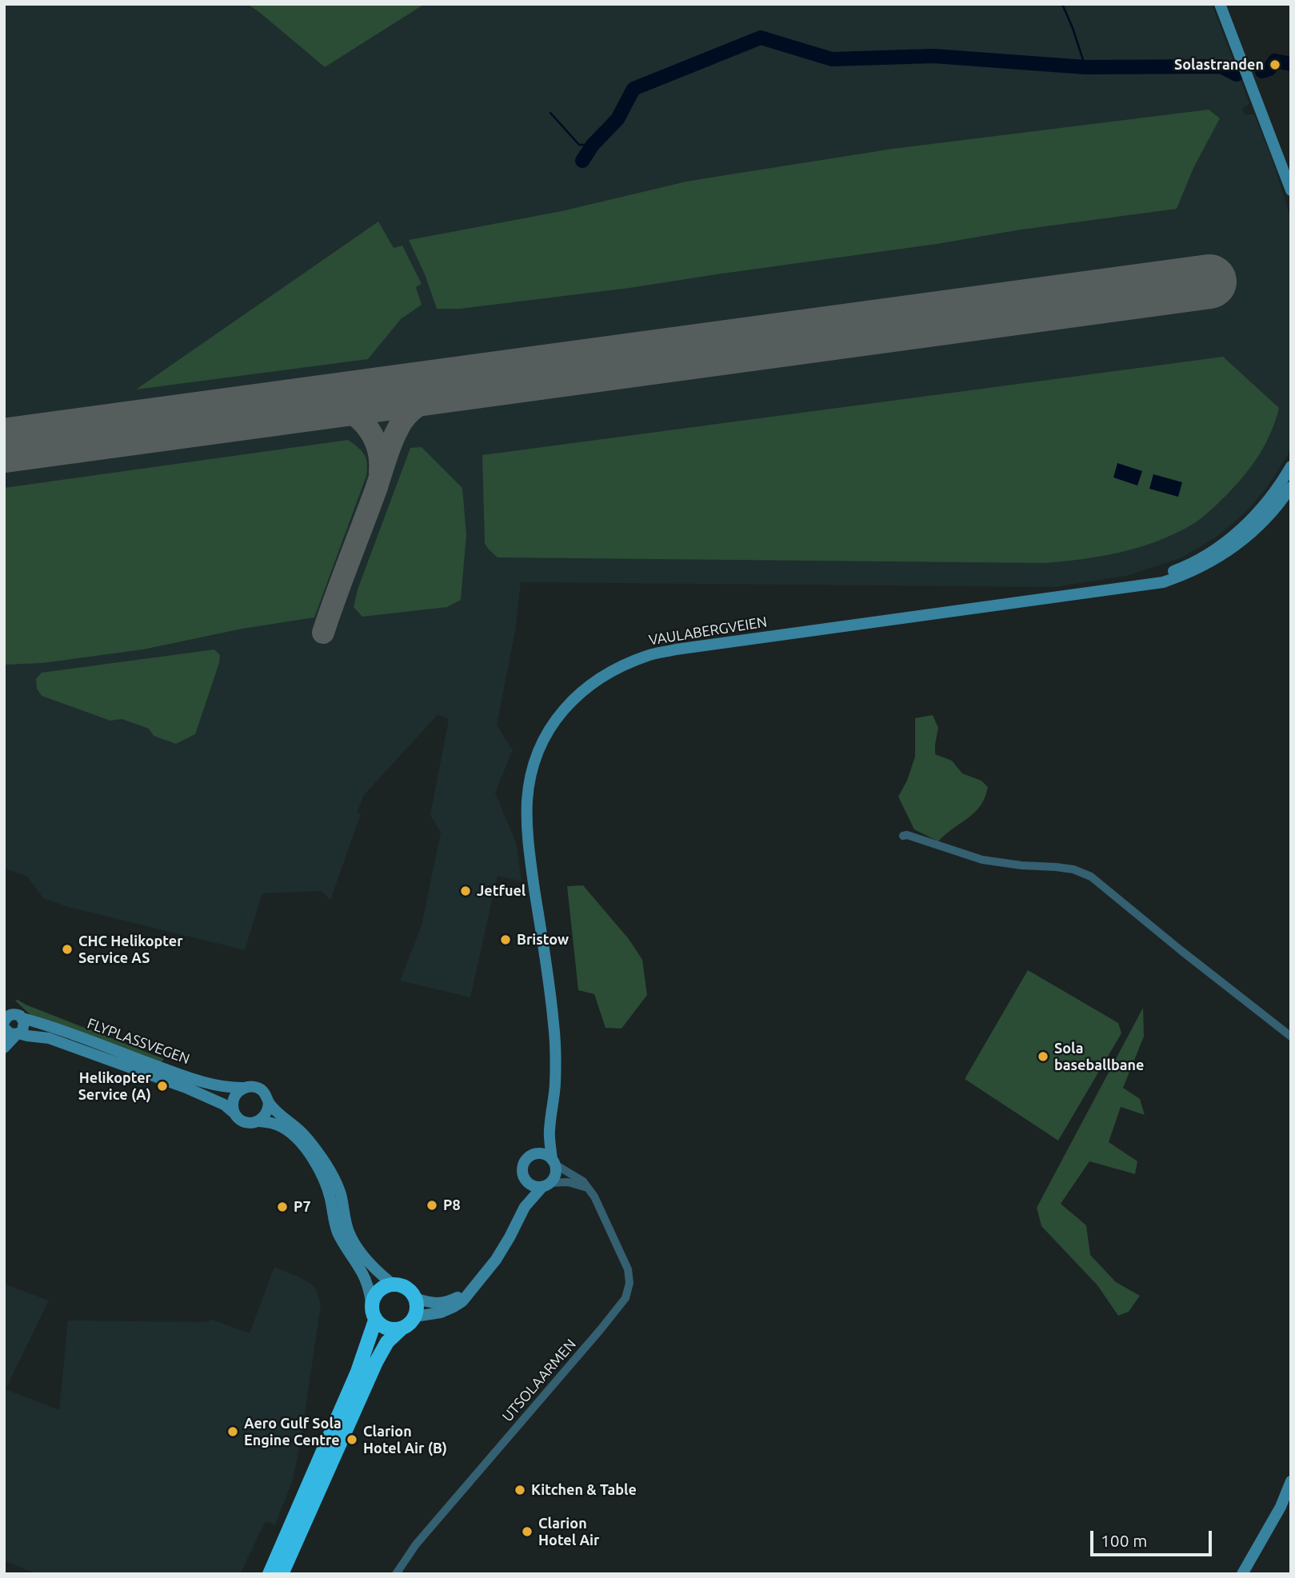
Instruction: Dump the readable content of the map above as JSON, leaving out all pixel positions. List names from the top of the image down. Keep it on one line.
{"streets":{"main road":["VAULABERGVEIEN","FLYPLASSVEGEN"],"street":["UTSOLAARMEN"]},"crossings":[["VAULABERGVEIEN","UTSOLAARMEN"]],"places":["Solastranden","Jetfuel","Bristow","CHC Helikopter Service AS","Sola baseballbane","Helikopter Service (A)","P8","P7","Aero Gulf Sola Engine Centre","Clarion Hotel Air (B)","Kitchen & Table","Clarion Hotel Air"],"scale_bar":"100 m"}
